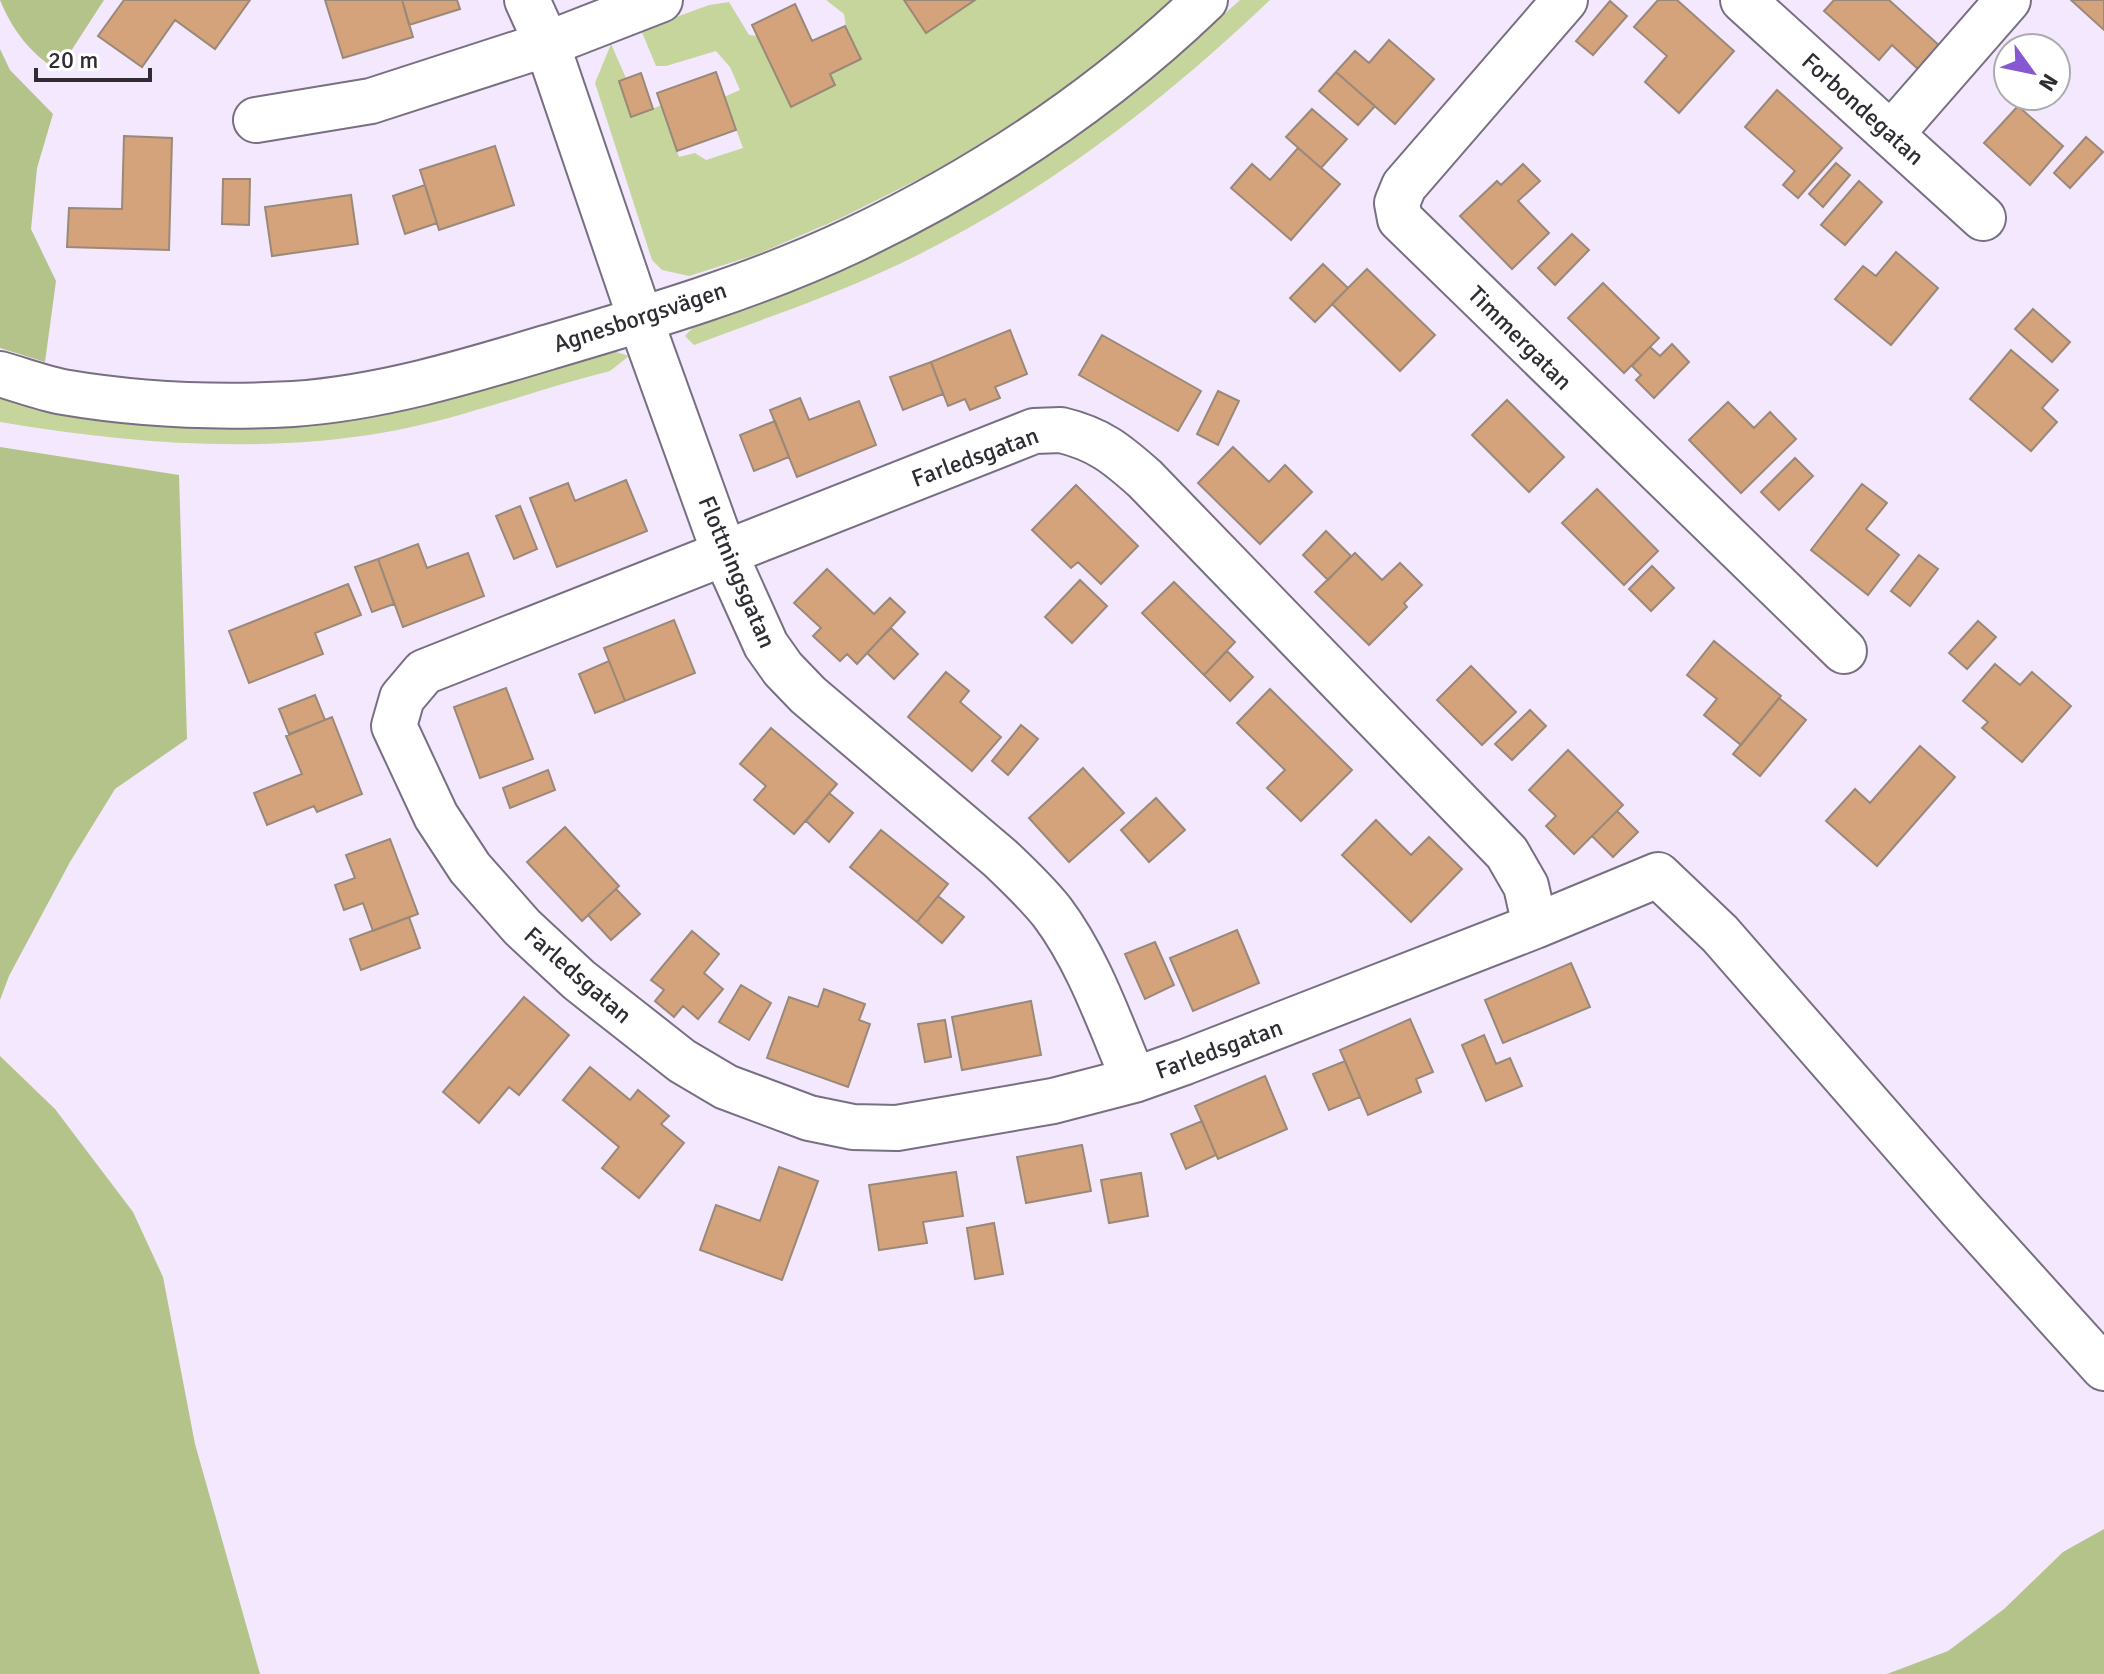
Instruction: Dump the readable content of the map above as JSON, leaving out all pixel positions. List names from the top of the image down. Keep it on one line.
{"streets":{"street":["Forbondegatan","Agnesborgsvägen","Timmergatan","Farledsgatan","Flottningsgatan"]},"crossings":[["Agnesborgsvägen","Flottningsgatan"],["Farledsgatan","Flottningsgatan"]],"scale_bar":"20 m","north":"bottom right"}
